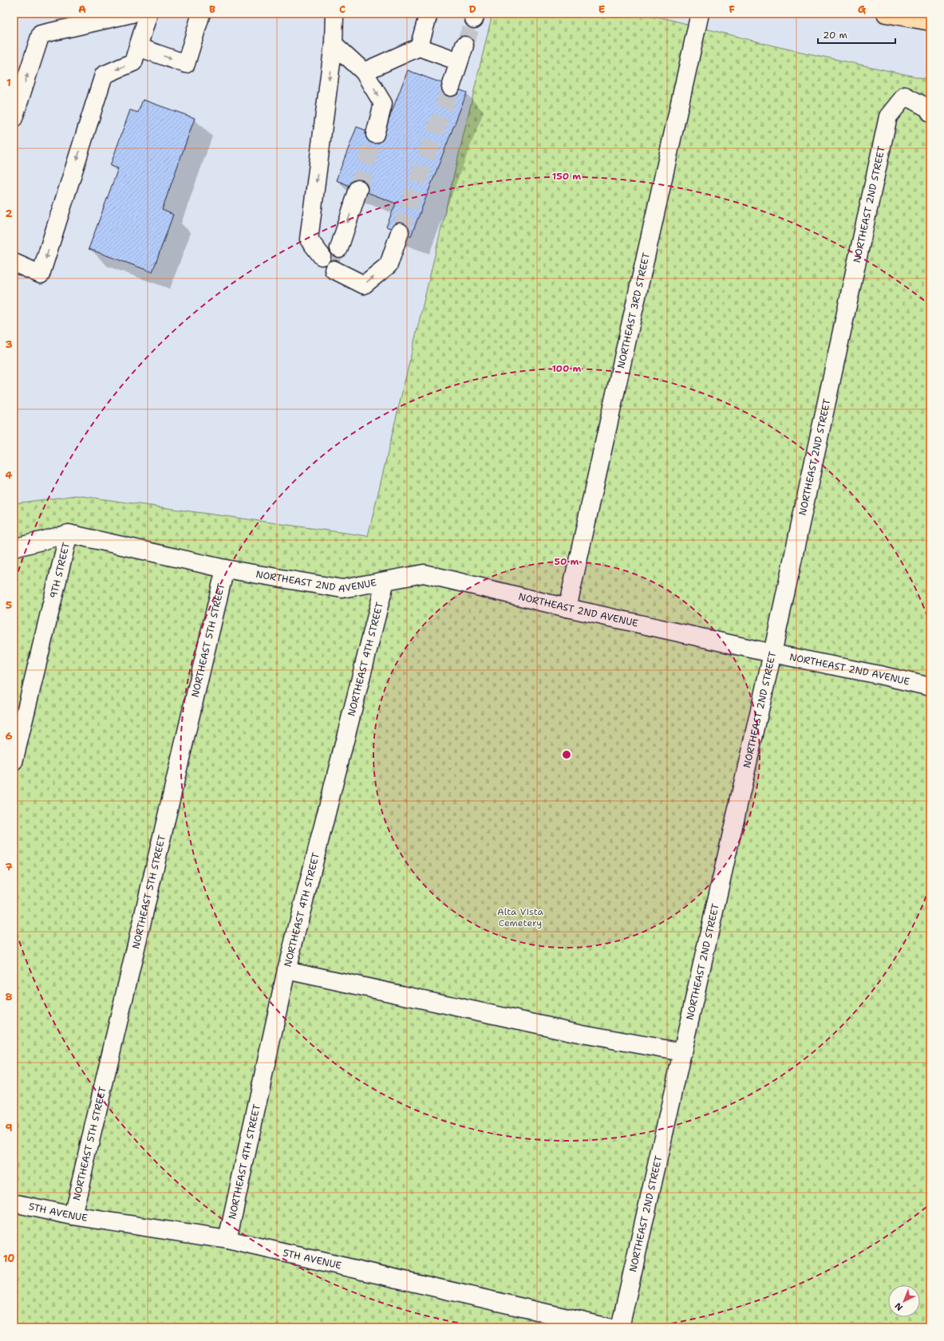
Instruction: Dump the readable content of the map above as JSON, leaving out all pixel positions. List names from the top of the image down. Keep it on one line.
{"streets":{"street":["NORTHEAST 2ND STREET","NORTHEAST 3RD STREET","9TH STREET","NORTHEAST 2ND AVENUE","NORTHEAST 5TH STREET","NORTHEAST 4TH STREET","5TH AVENUE"]},"crossings":[["NORTHEAST 2ND STREET","NORTHEAST 2ND AVENUE"],["NORTHEAST 3RD STREET","NORTHEAST 2ND AVENUE"],["9TH STREET","NORTHEAST 2ND AVENUE"],["9TH STREET","NORTHEAST 5TH STREET"],["NORTHEAST 2ND AVENUE","NORTHEAST 5TH STREET"],["NORTHEAST 2ND AVENUE","NORTHEAST 4TH STREET"],["NORTHEAST 5TH STREET","5TH AVENUE"],["NORTHEAST 4TH STREET","5TH AVENUE"]],"parks":["Alta Vista Cemetery"],"scale_bar":"20 m","north":"bottom left","grid":{"columns":["A","B","C","D","E","F","G"],"rows":["1","2","3","4","5","6","7","8","9","10"]},"rings":["150 m","100 m","50 m"]}
